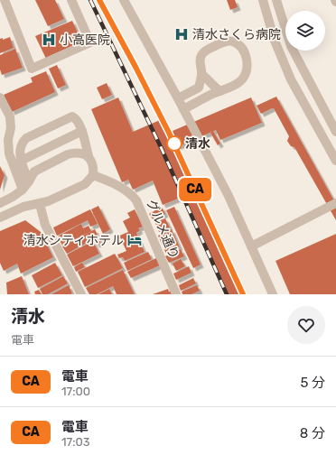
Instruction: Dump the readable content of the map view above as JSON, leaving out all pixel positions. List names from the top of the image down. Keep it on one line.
{"streets":{"street":["グルメ通り"]},"places":{"hospital":["清水さくら病院","小高医院"],"other":["清水"],"hotel":["清水シティホテル"]},"page":{"on_map":"CA","heading":["清水","電車"],"list":[{"mark":"CA","name":"電車","note":"17:00","value":"5 分"},{"mark":"CA","name":"電車","note":"17:03","value":"8 分"}]}}
